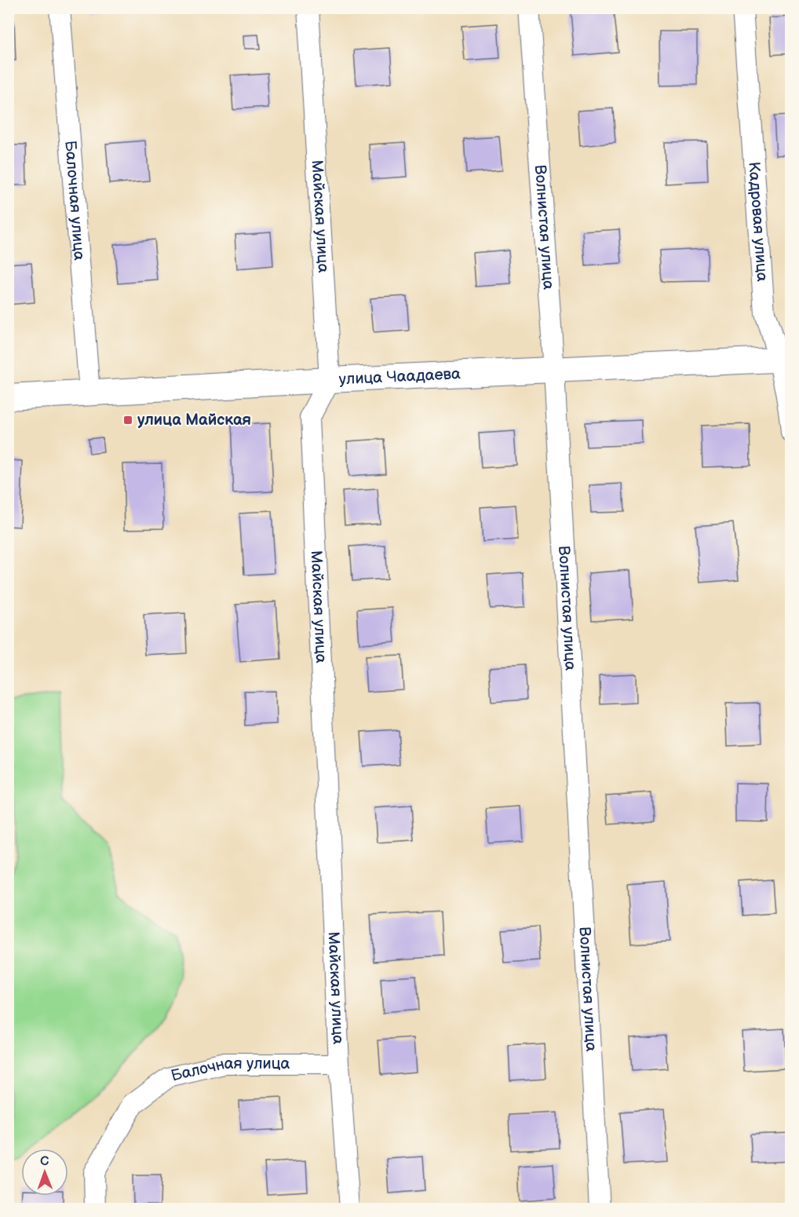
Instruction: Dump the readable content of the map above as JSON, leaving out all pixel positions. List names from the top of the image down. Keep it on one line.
{"streets":{"street":["Балочная улица","Майская улица","Кадровая улица","Волнистая улица","улица Чаадаева"]},"crossings":[["Балочная улица","Майская улица"],["Балочная улица","улица Чаадаева"],["Майская улица","улица Чаадаева"],["Кадровая улица","улица Чаадаева"],["Волнистая улица","улица Чаадаева"]],"places":{"transit":["улица Майская"]},"north":"top"}
